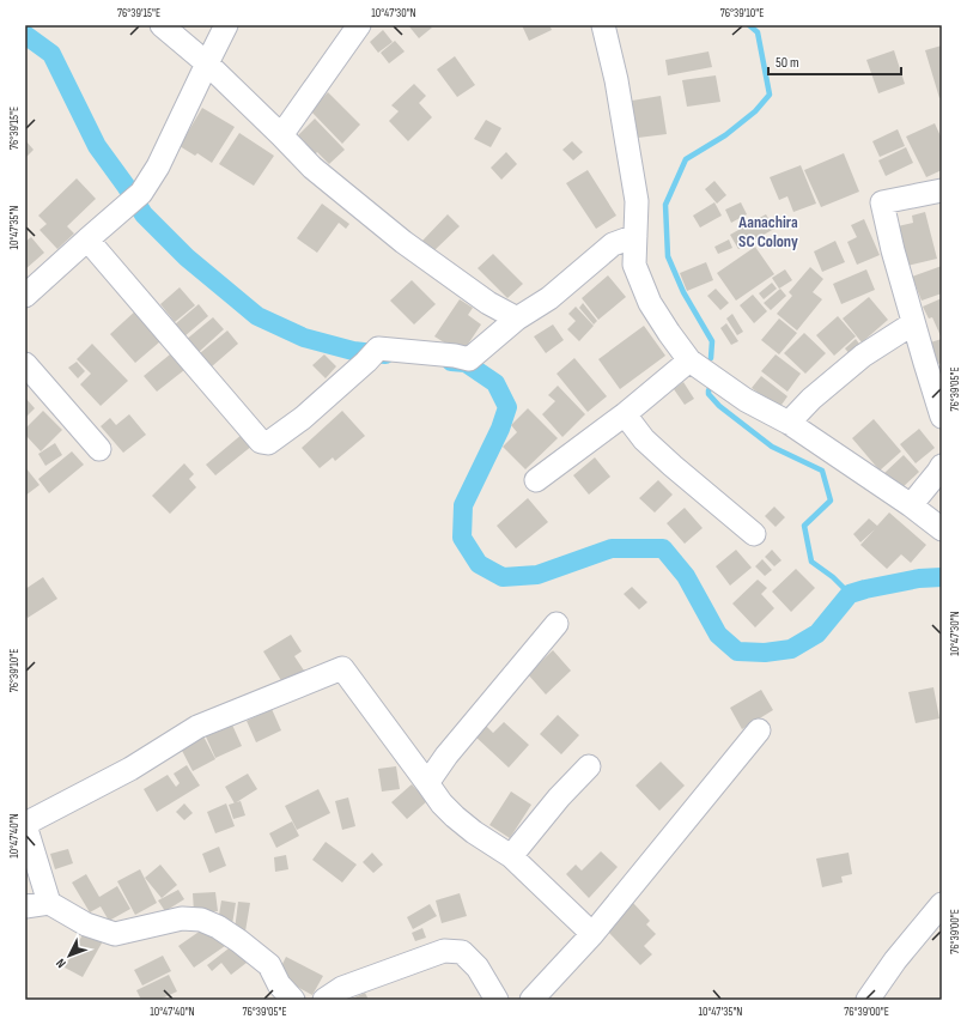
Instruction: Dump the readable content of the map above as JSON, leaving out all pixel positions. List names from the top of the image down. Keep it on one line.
{"districts":["Aanachira SC Colony"],"scale_bar":"50 m","north":"bottom left","coordinates":["76°39'15\"E","10°47'30\"N","76°39'10\"E","10°47'35\"N","76°39'05\"E","10°47'40\"N","76°39'00\"E"]}
